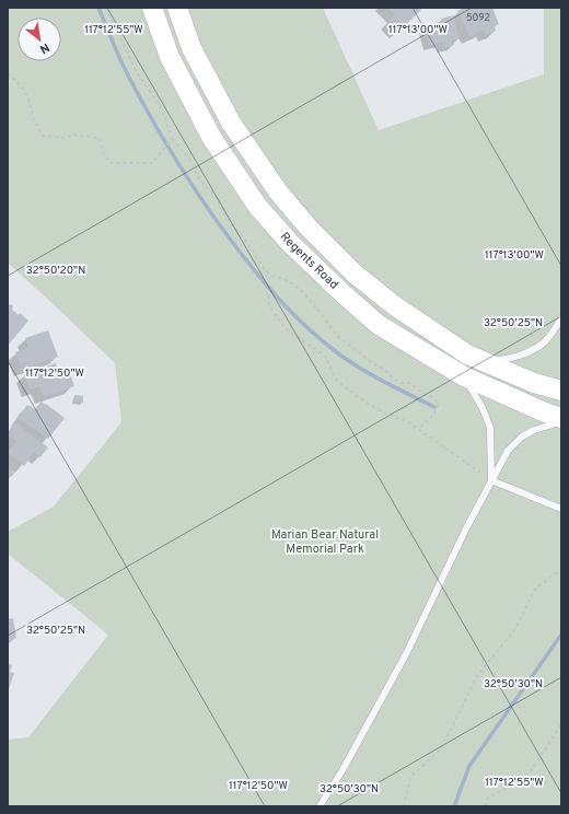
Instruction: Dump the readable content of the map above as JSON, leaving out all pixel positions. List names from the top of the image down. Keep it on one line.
{"streets":{"main road":["Regents Road"]},"parks":["Marian Bear Natural Memorial Park"],"house_numbers":["5092"],"north":"bottom right","coordinates":["117°12'55\"W","117°13'00\"W","32°50'20\"N","32°50'25\"N","117°12'50\"W","32°50'30\"N"]}
